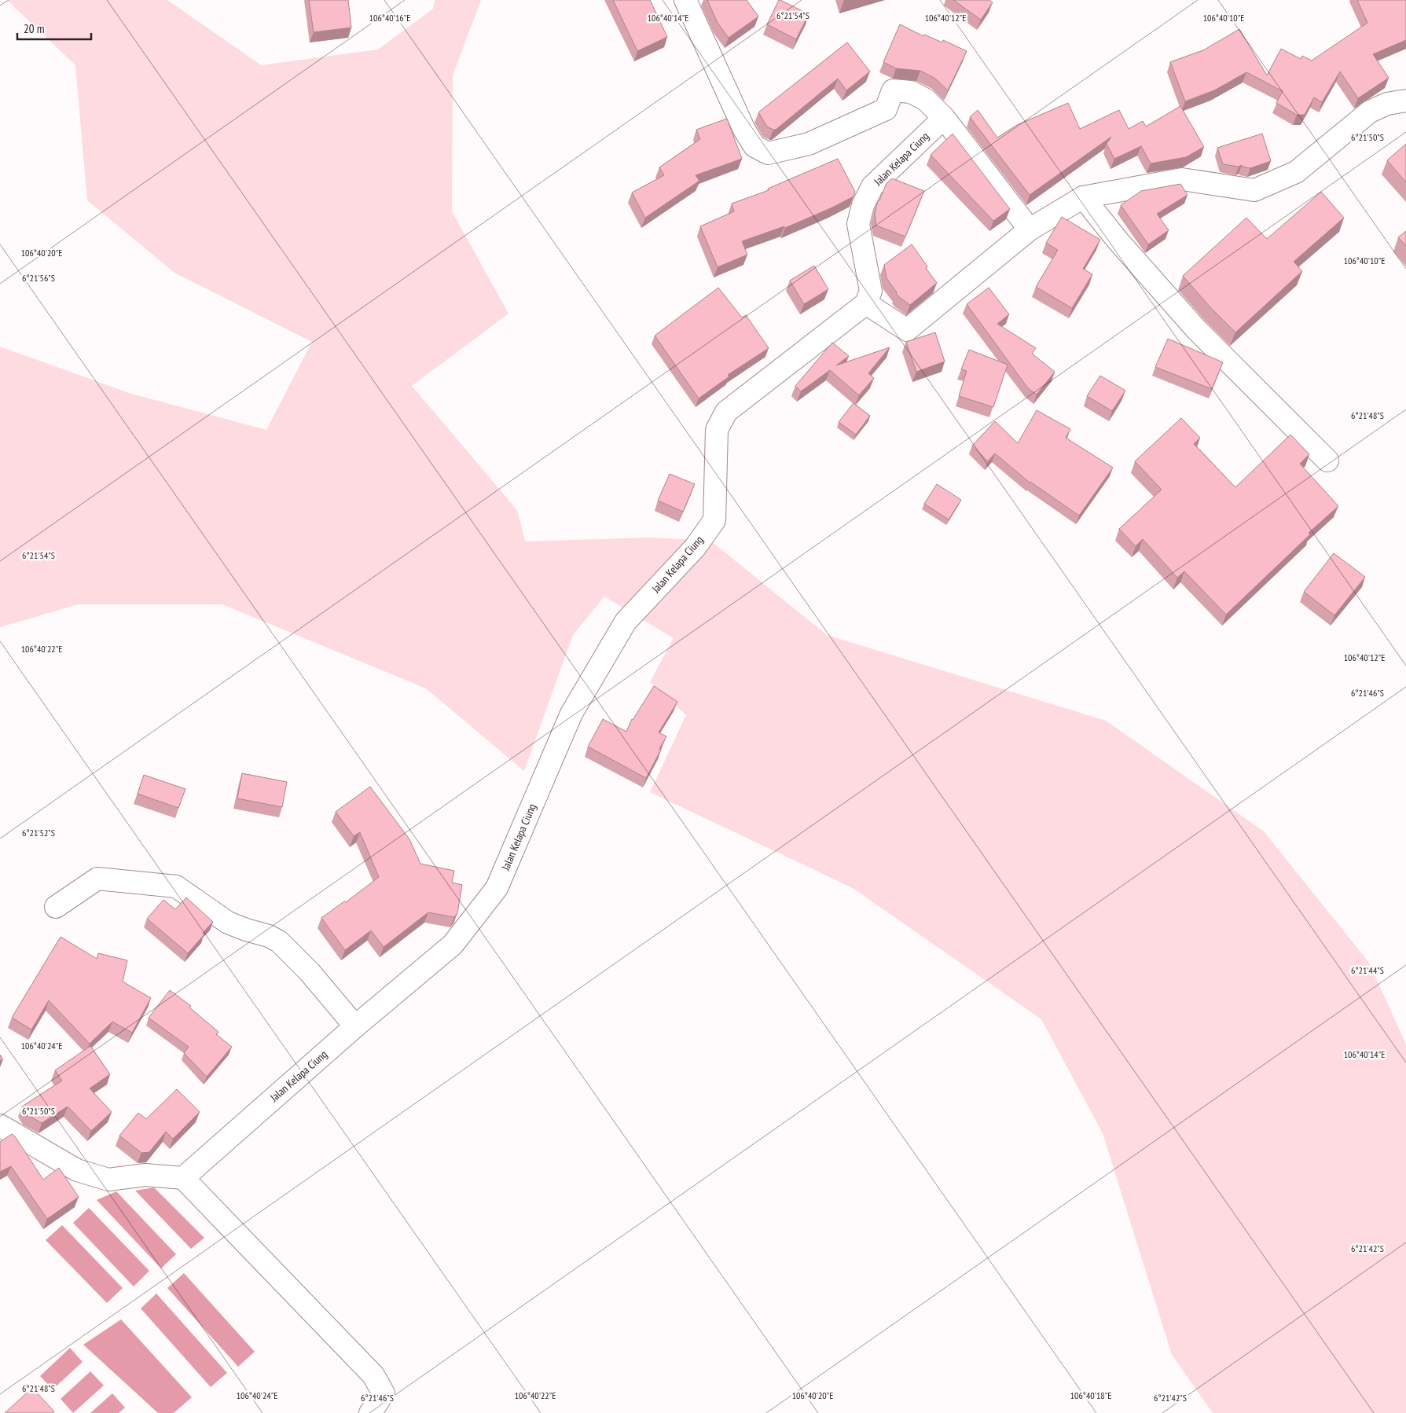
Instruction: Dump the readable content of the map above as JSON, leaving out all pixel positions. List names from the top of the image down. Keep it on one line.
{"streets":{"street":["Jalan Kelapa Ciung"]},"scale_bar":"20 m","coordinates":["6°21'54\"S","106°40'16\"E","106°40'14\"E","106°40'12\"E","106°40'10\"E","6°21'50\"S","106°40'20\"E","6°21'56\"S","6°21'48\"S","106°40'22\"E","6°21'46\"S","6°21'52\"S","6°21'44\"S","106°40'24\"E","6°21'42\"S","106°40'18\"E"]}
